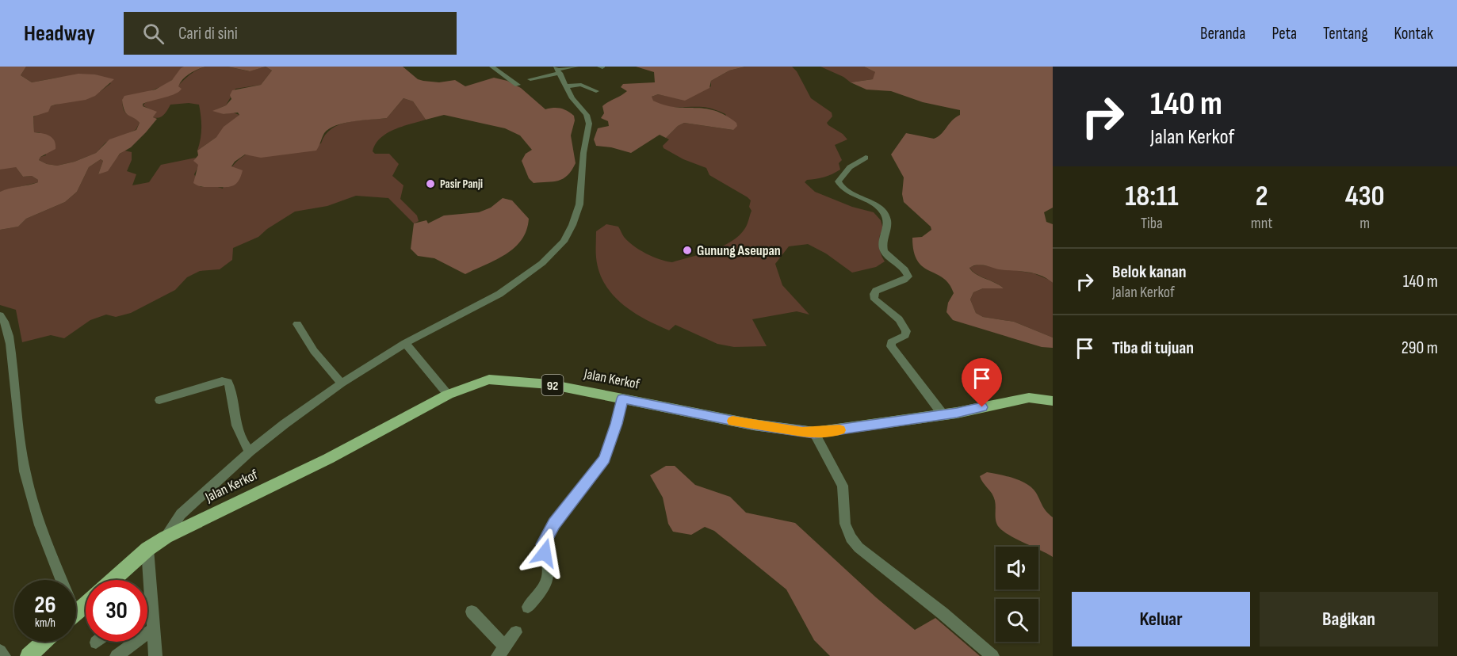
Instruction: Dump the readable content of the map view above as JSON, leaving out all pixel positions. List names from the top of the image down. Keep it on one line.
{"streets":{"main road":["Jalan Kerkof","92"]},"places":["Pasir Panji","Gunung Aseupan"],"page":{"header":"Headway","search":"Cari di sini","nav":["Beranda","Peta","Tentang","Kontak"],"turn":["140 m","Jalan Kerkof"],"eta":["18:11","Tiba","2","mnt","430","m"],"list":[{"name":"Belok kanan","note":"Jalan Kerkof","value":"140 m"},{"name":"Tiba di tujuan","value":"290 m"}],"speed":"26 km/h","limit":"30","buttons":["Keluar","Bagikan"]}}
